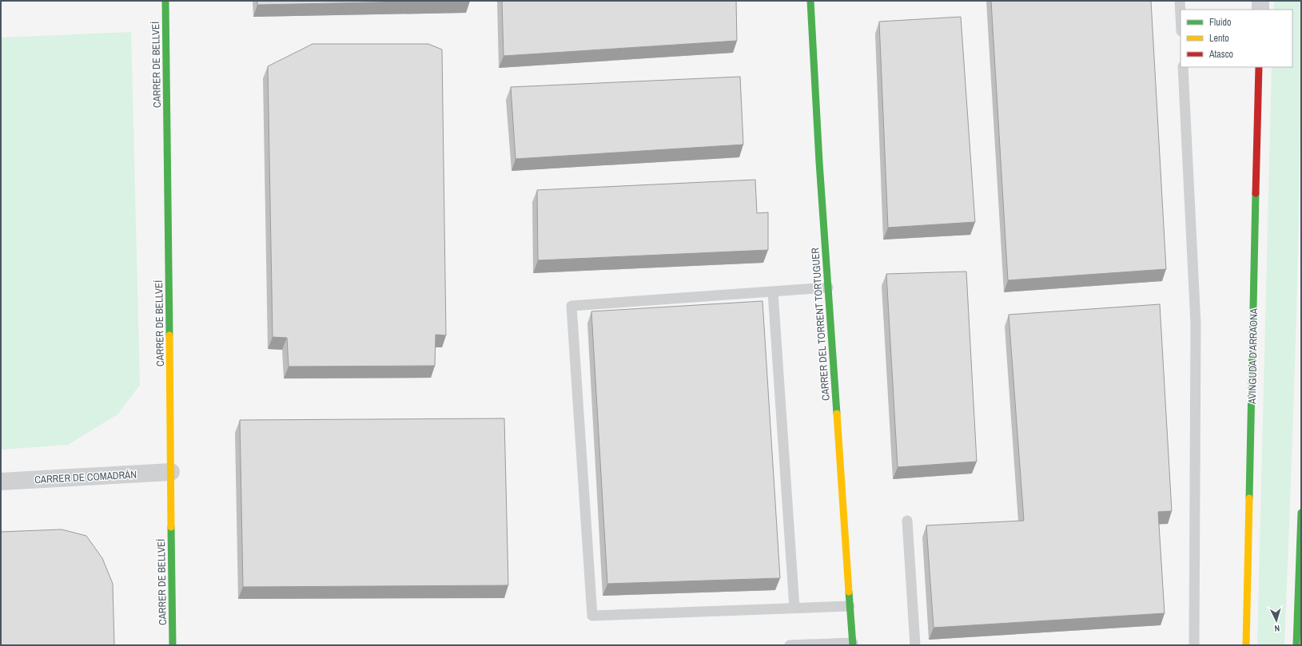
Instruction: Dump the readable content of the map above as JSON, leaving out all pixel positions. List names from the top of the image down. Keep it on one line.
{"streets":{"street":["CARRER DE BELLVEÍ","CARRER DEL TORRENT TORTUGUER","AVINGUDA D'ARRAONA","CARRER DE COMADRÁN"]},"crossings":[["CARRER DE BELLVEÍ","CARRER DE COMADRÁN"]],"legend":["Fluido","Lento","Atasco"],"north":"bottom"}
